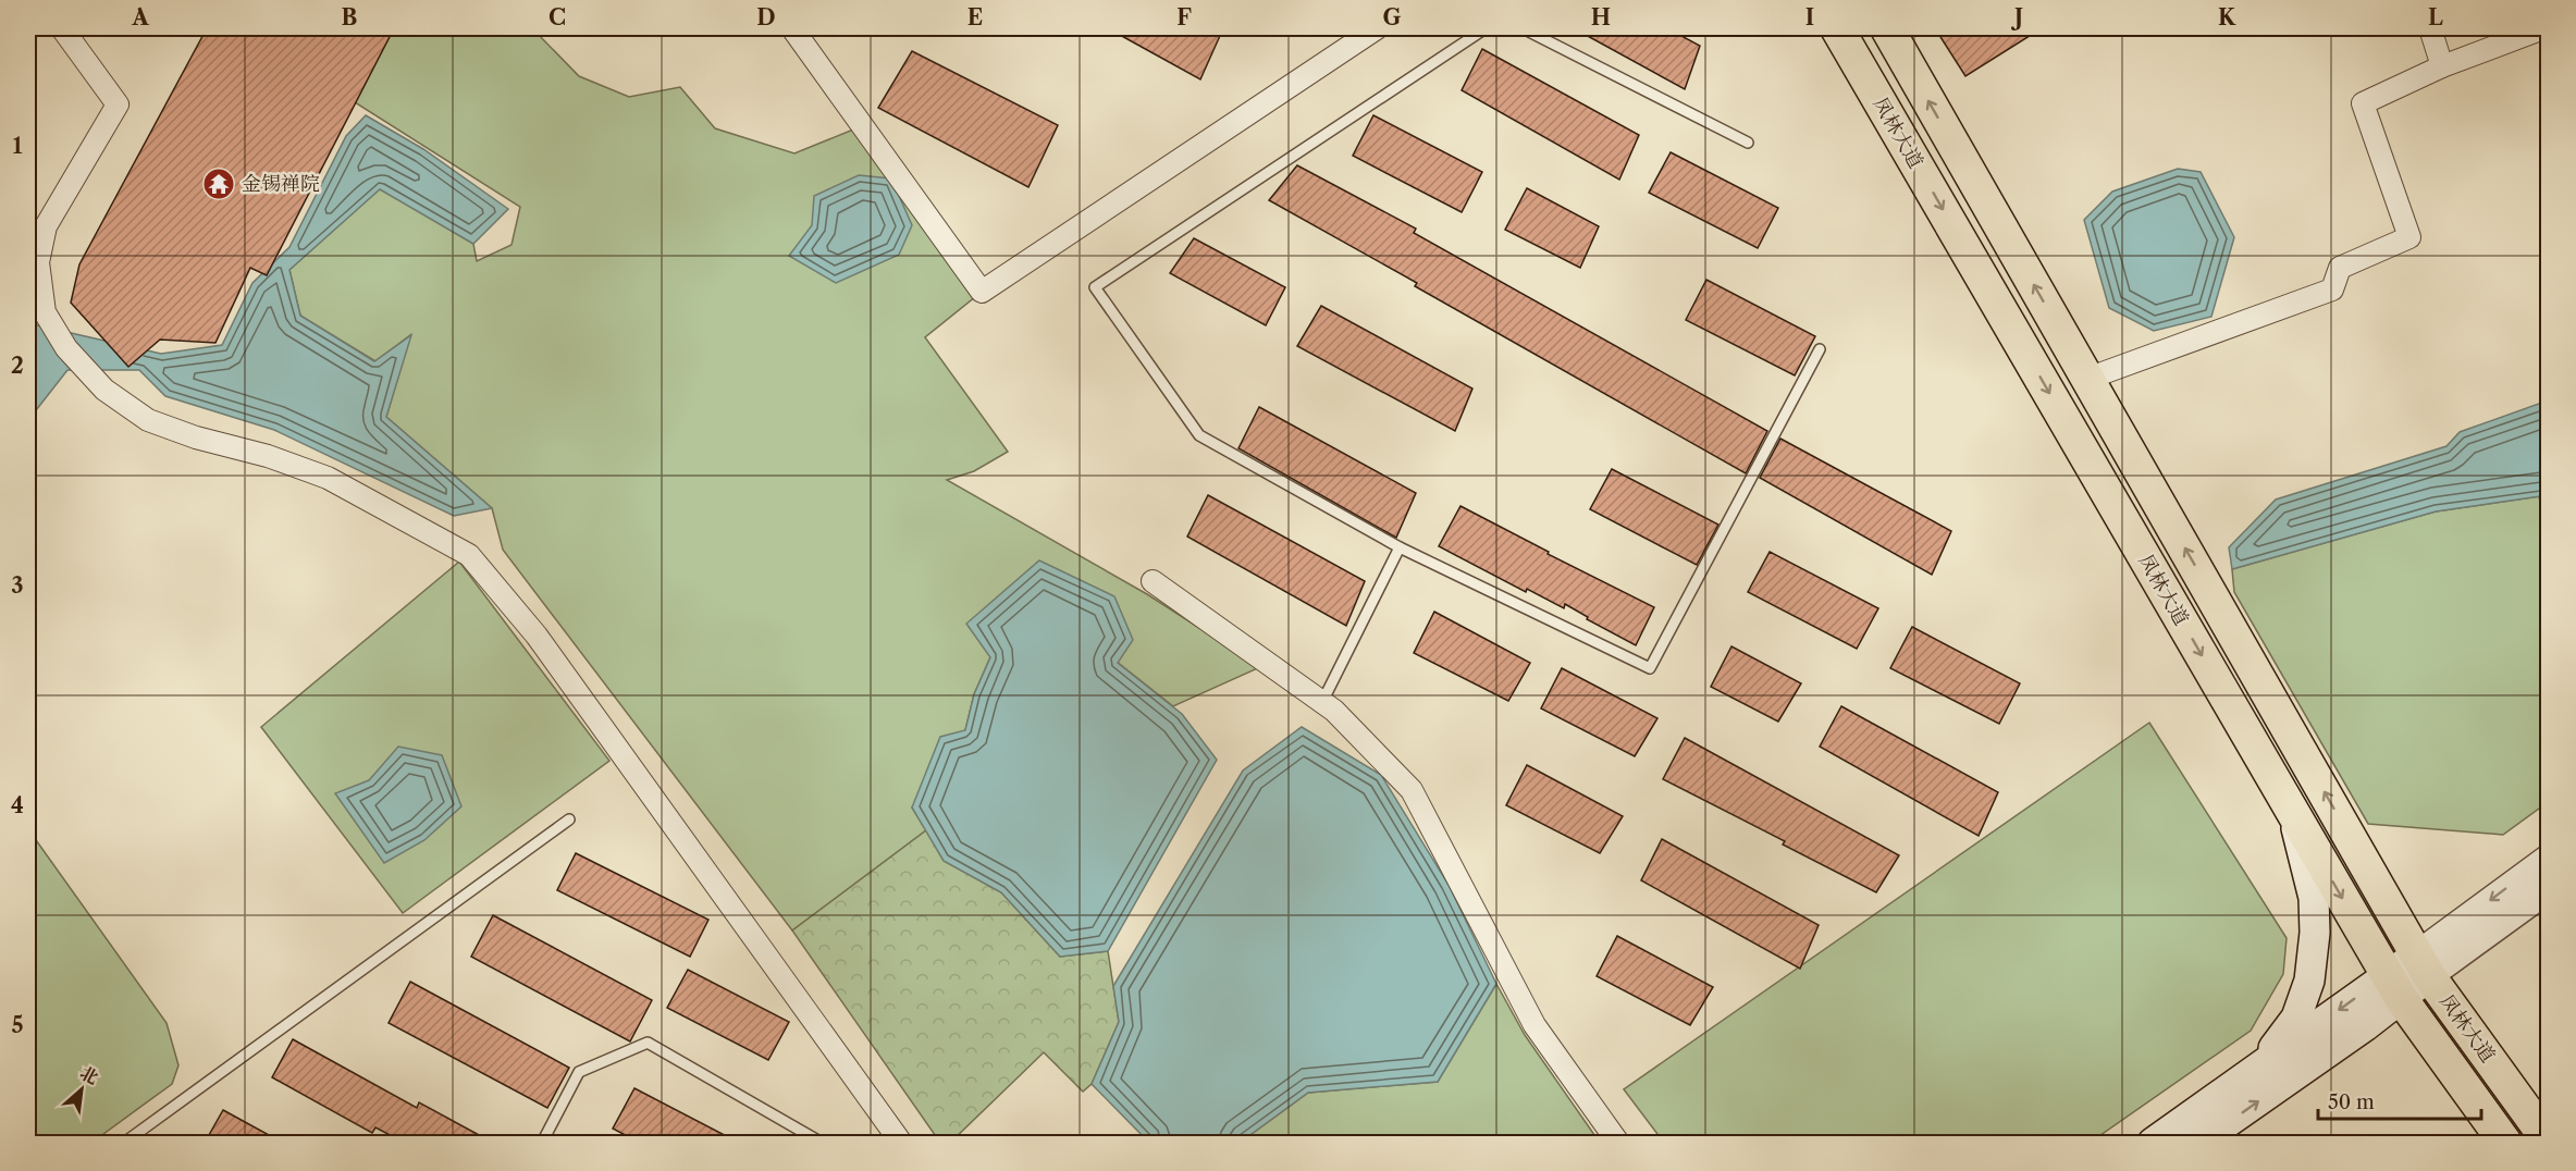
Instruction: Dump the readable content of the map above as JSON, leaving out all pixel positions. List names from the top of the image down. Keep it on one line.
{"streets":{"main road":["凤林大道"]},"places":{"temple":["金锡禅院"]},"scale_bar":"50 m","north":"top right","grid":{"columns":["A","B","C","D","E","F","G","H","I","J","K","L"],"rows":["1","2","3","4","5"]}}
